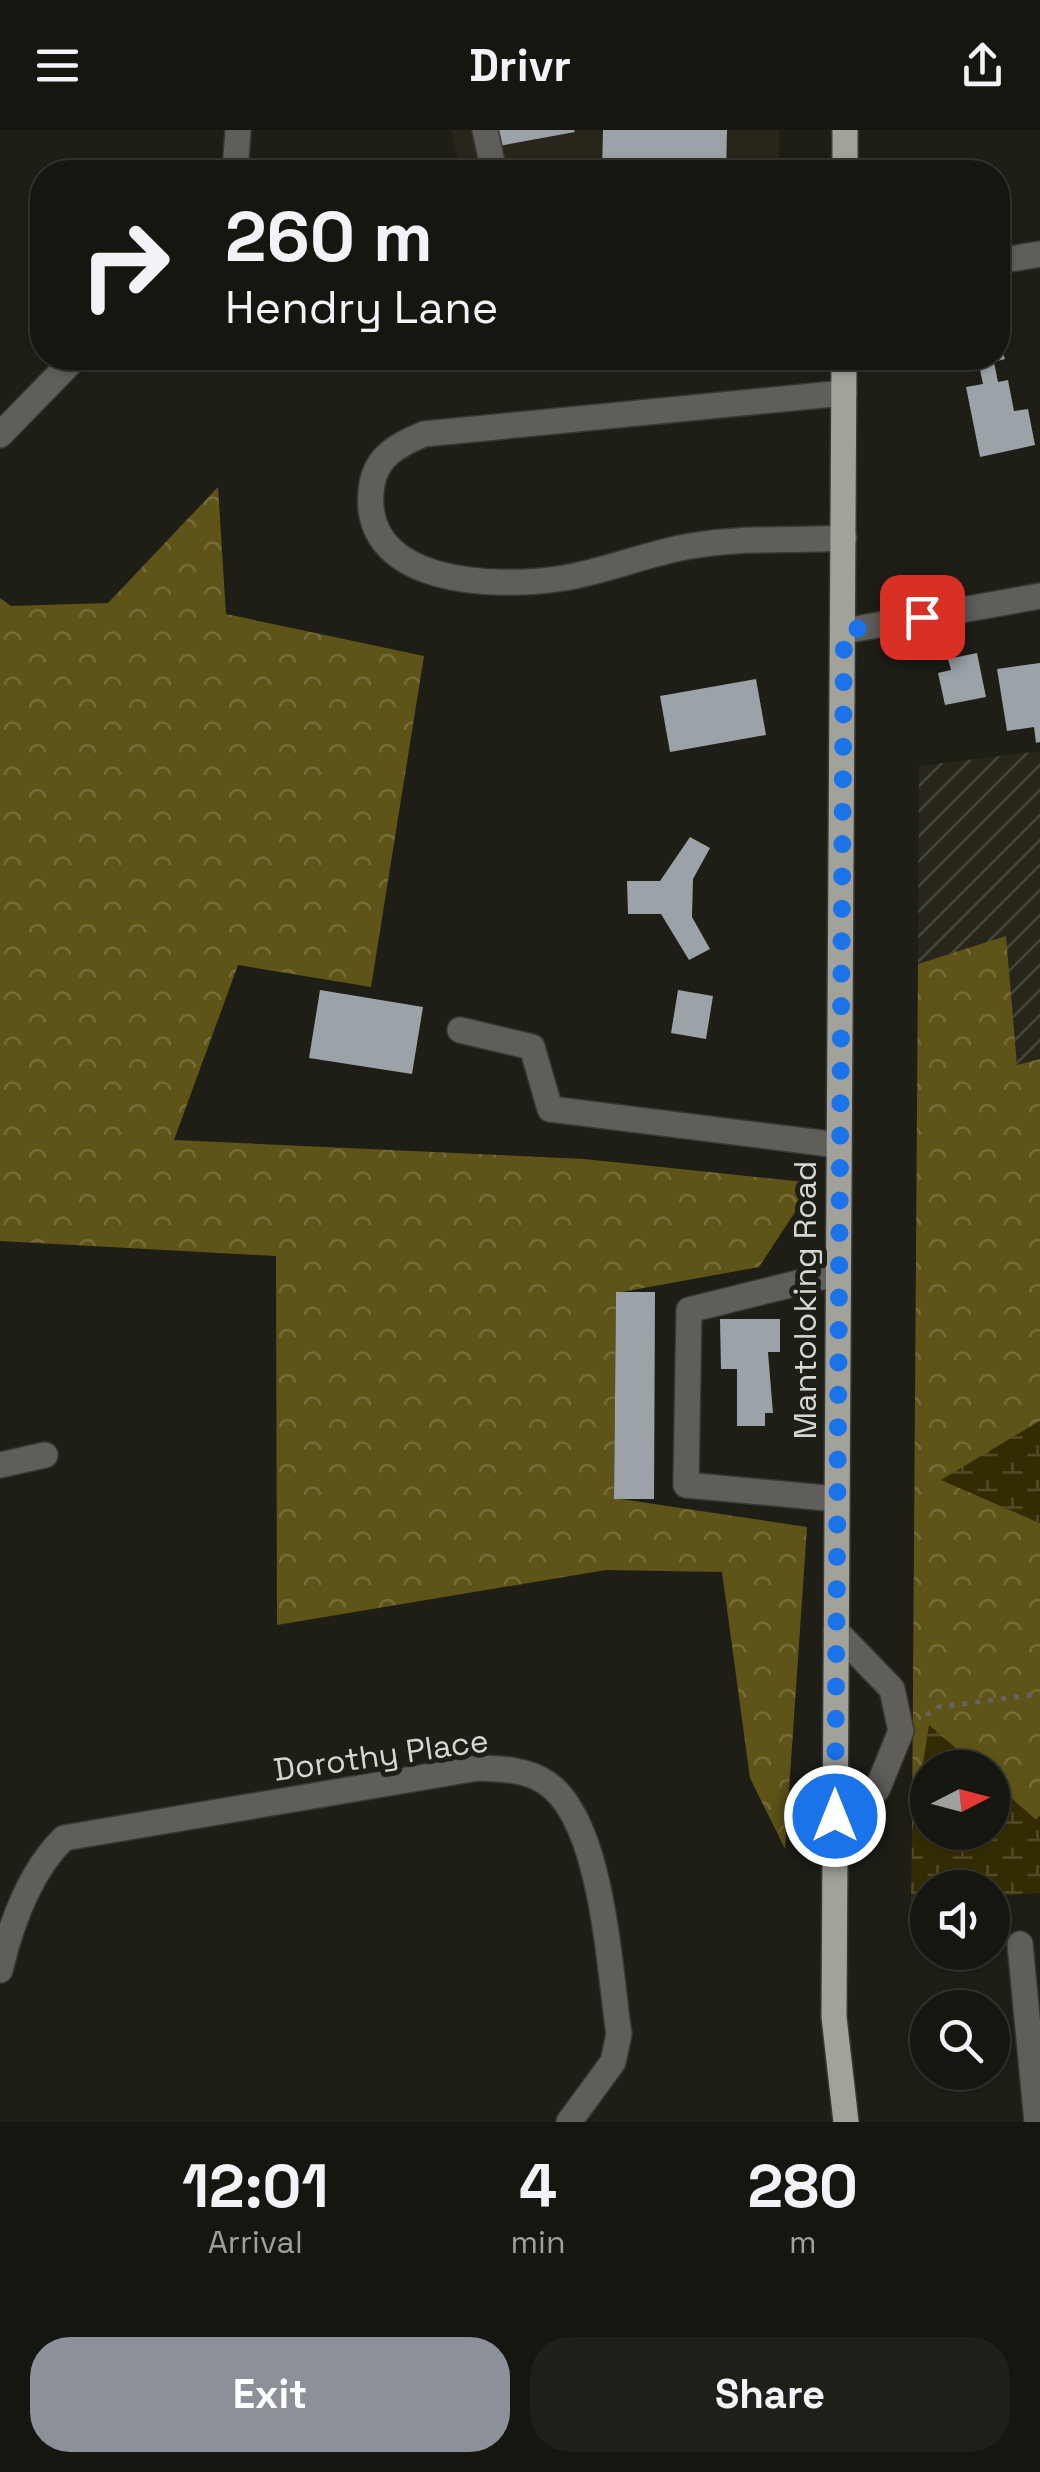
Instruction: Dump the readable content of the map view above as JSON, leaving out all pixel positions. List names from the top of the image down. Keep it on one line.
{"streets":{"main road":["Mantoloking Road"],"street":["Dorothy Place"]},"north":"right","page":{"header":"Drivr","turn":["260 m","Hendry Lane"],"eta":["12:01","Arrival","4","min","280","m"],"buttons":["Exit","Share"]}}
